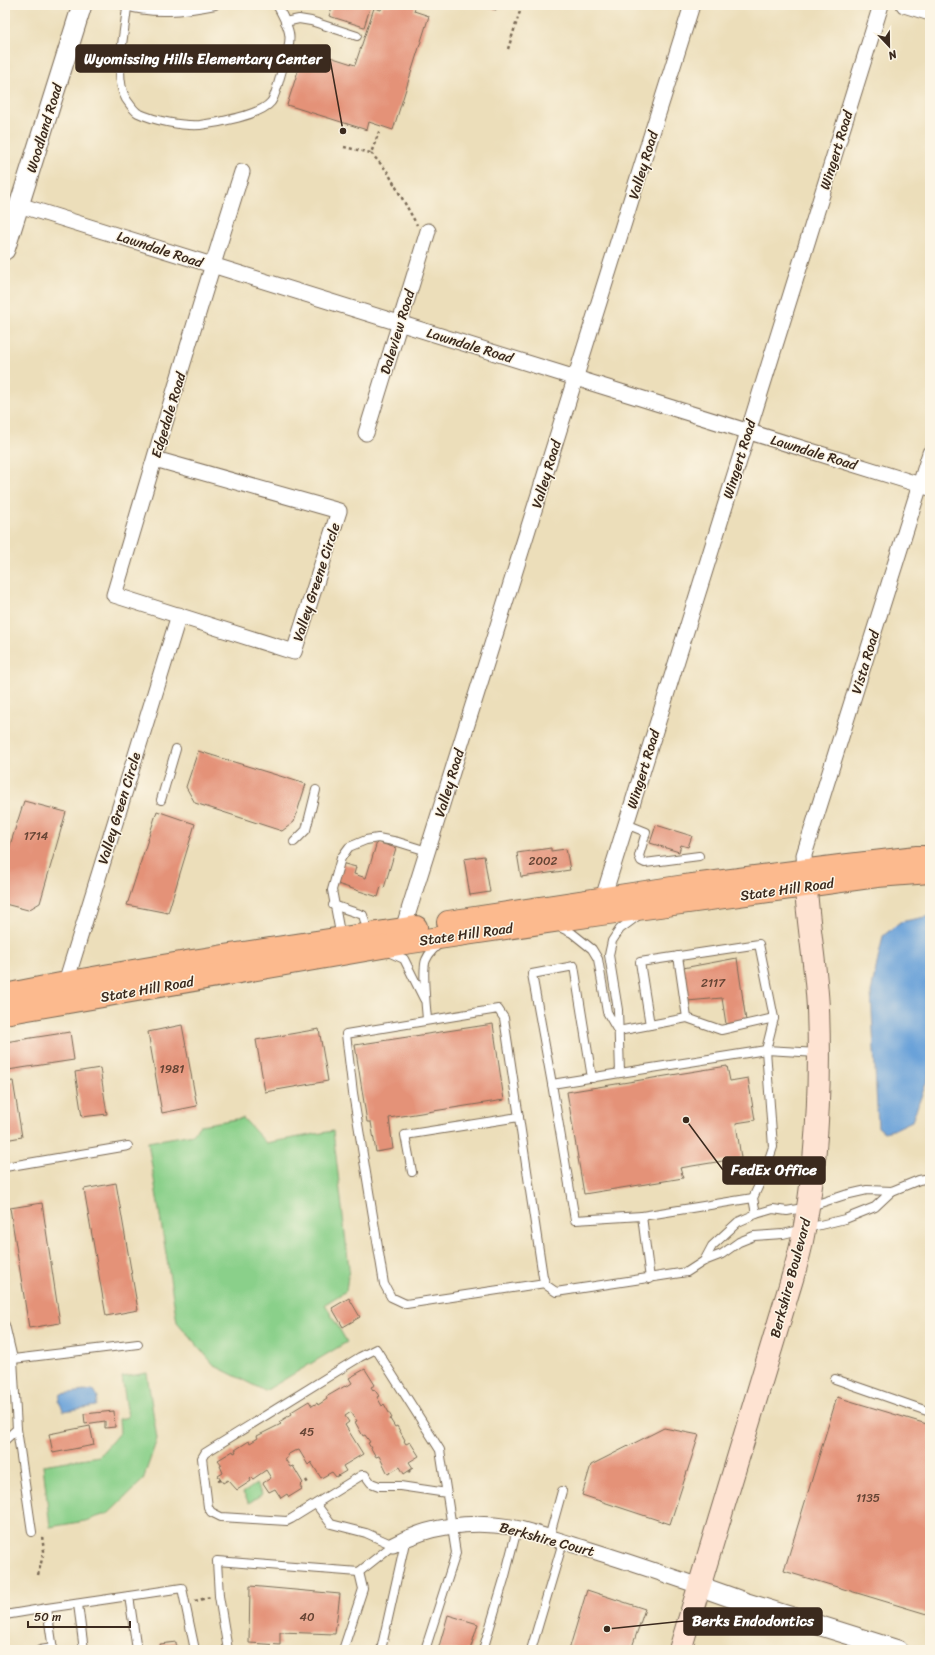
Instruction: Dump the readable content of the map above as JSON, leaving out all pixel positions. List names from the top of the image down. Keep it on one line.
{"streets":{"main road":["State Hill Road","Berkshire Boulevard"],"street":["Woodland Road","Wingert Road","Valley Road","Lawndale Road","Daleview Road","Edgedale Road","Valley Greene Circle","Vista Road","Valley Green Circle","Berkshire Court"]},"crossings":[["Woodland Road","Lawndale Road"],["Wingert Road","Lawndale Road"],["Wingert Road","State Hill Road"],["Valley Road","Lawndale Road"],["Valley Road","State Hill Road"],["Lawndale Road","Daleview Road"],["Lawndale Road","Edgedale Road"],["Lawndale Road","Vista Road"],["Edgedale Road","Valley Greene Circle"],["Edgedale Road","Valley Green Circle"],["Valley Greene Circle","Valley Green Circle"],["Vista Road","State Hill Road"],["Vista Road","Berkshire Boulevard"],["Valley Green Circle","State Hill Road"],["State Hill Road","Berkshire Boulevard"],["Berkshire Boulevard","Berkshire Court"]],"places":["Wyomissing Hills Elementary Center","FedEx Office","Berks Endodontics"],"house_numbers":["1714","2002","2117","1981","45","1135","40"],"scale_bar":"50 m","north":"bottom"}
